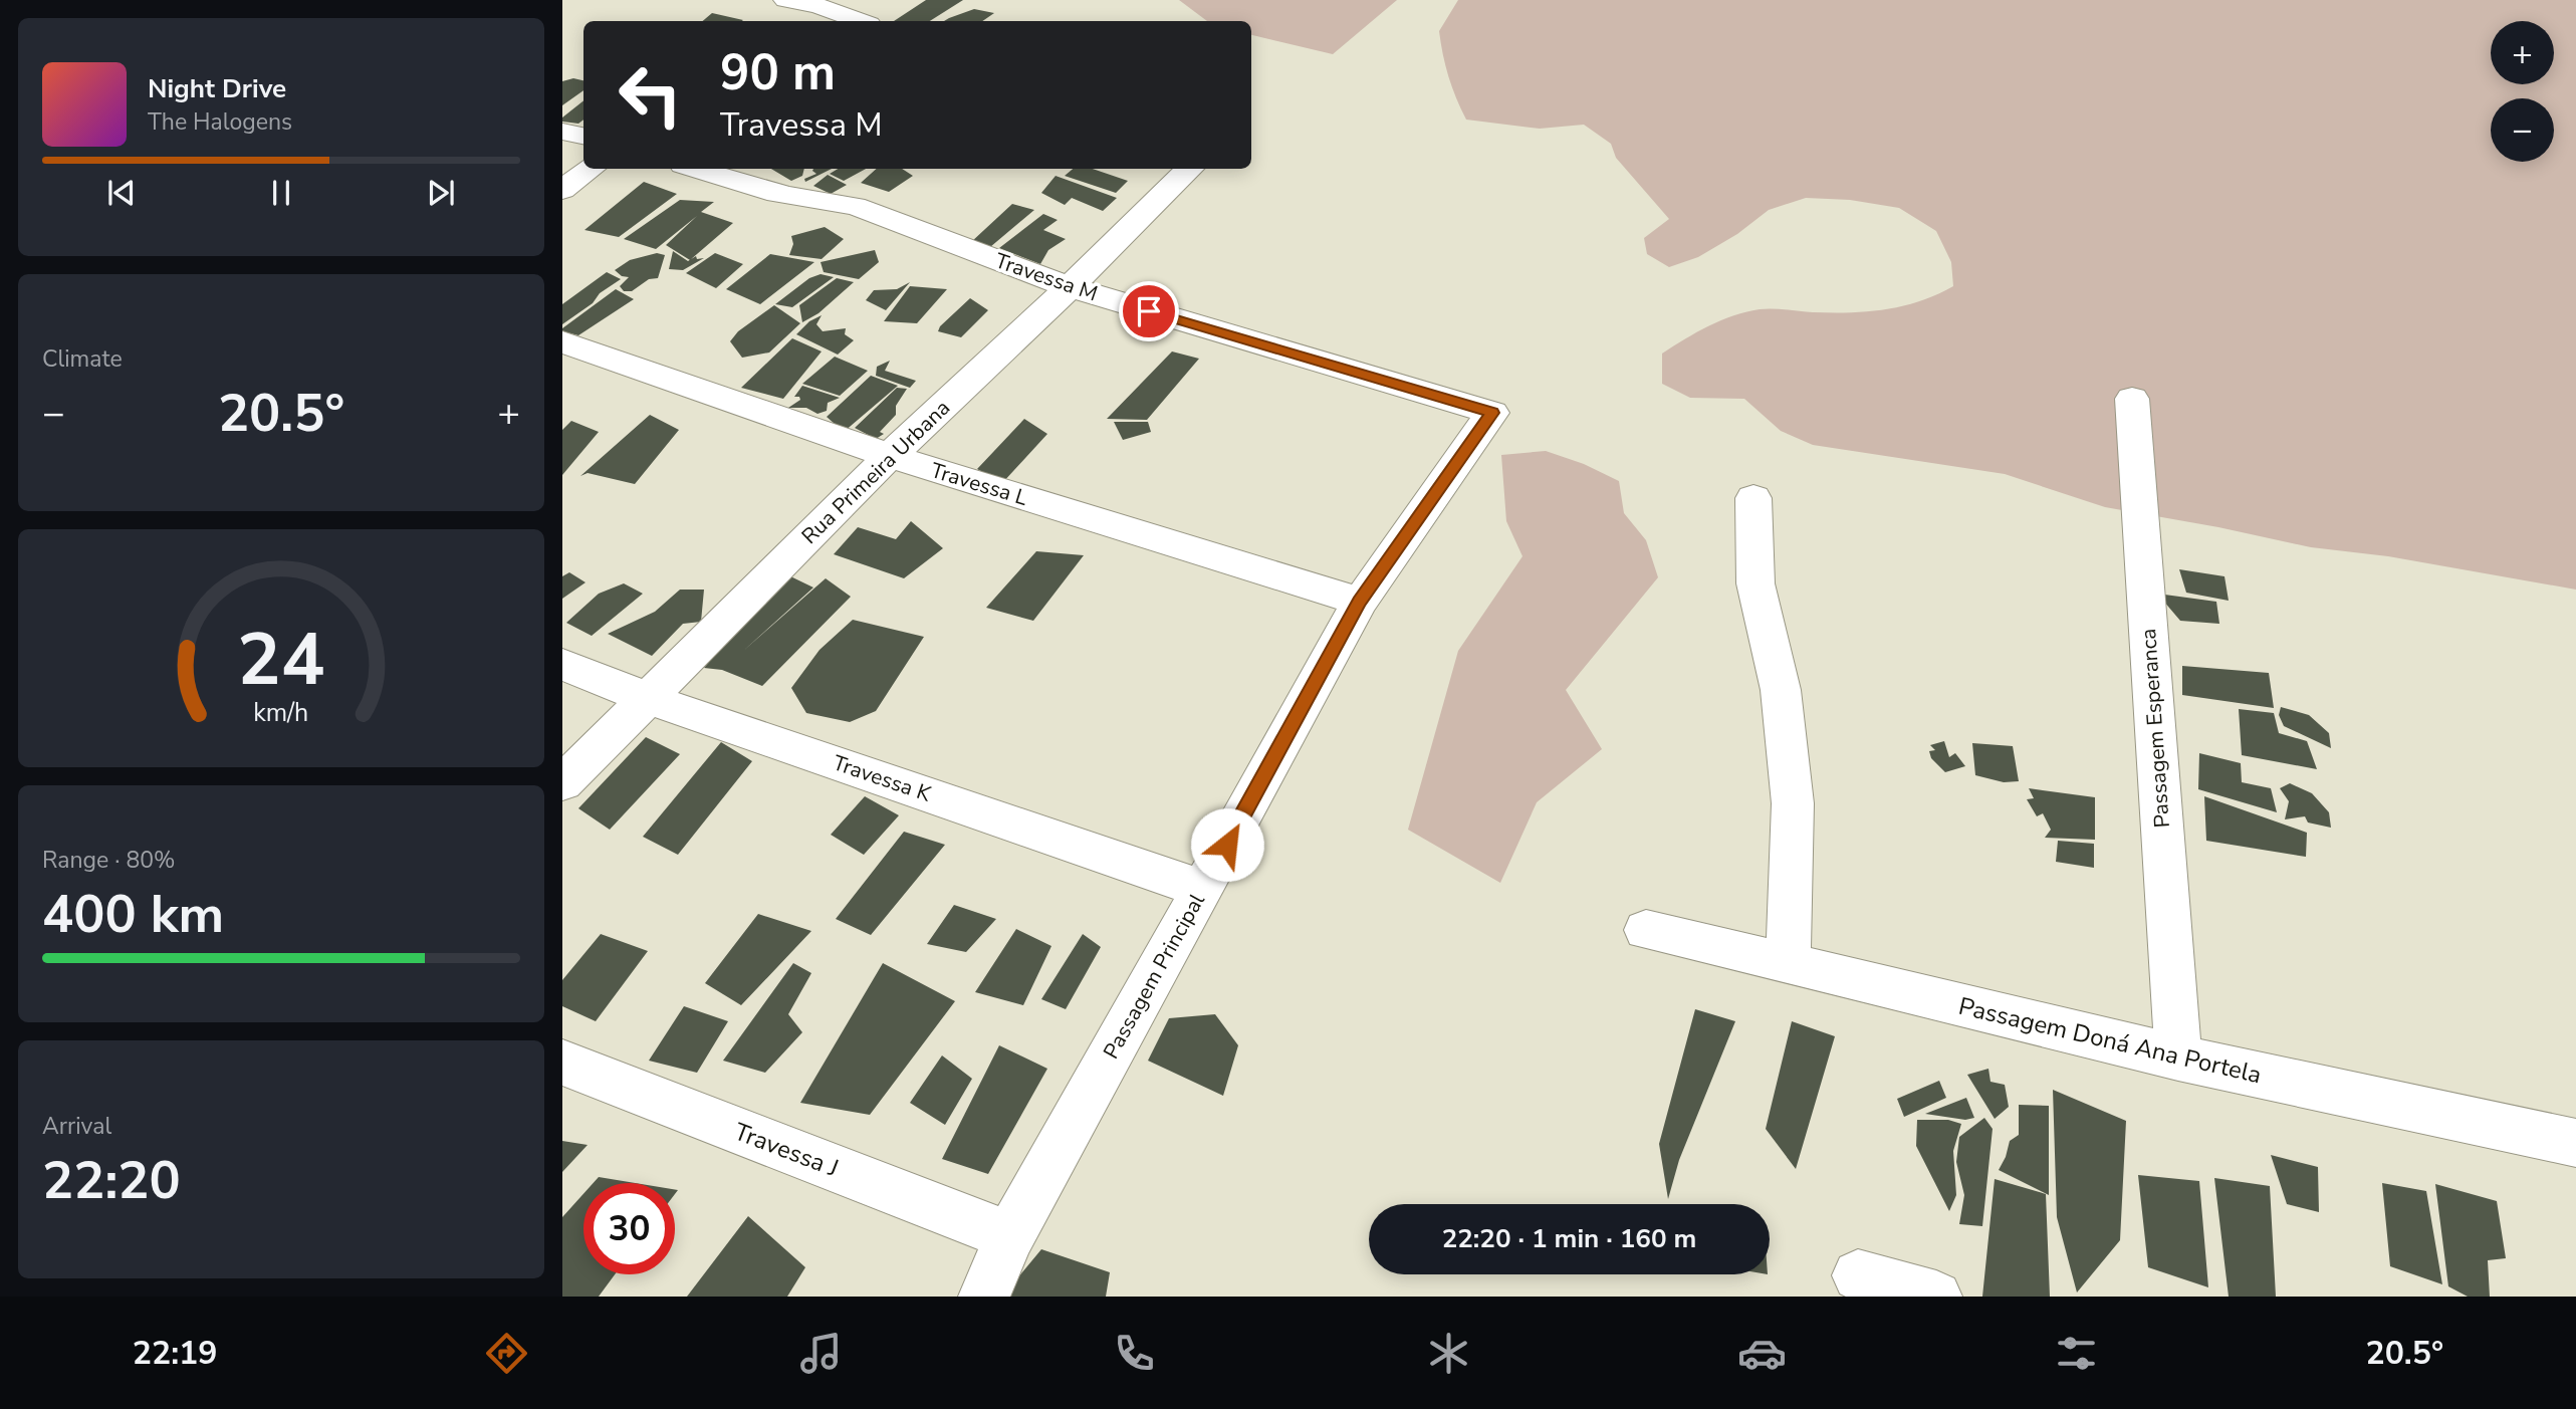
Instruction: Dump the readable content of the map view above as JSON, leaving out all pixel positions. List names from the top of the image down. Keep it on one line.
{"streets":{"street":["Travessa M","Rua Primeira Urbana","Travessa L","Passagem Esperanca","Travessa K","Passagem Principal","Passagem Doná Ana Portela","Travessa J"]},"crossings":[["Travessa M","Rua Primeira Urbana"],["Travessa M","Passagem Principal"],["Rua Primeira Urbana","Travessa L"],["Rua Primeira Urbana","Travessa K"],["Travessa L","Passagem Principal"],["Passagem Esperanca","Passagem Doná Ana Portela"],["Travessa K","Passagem Principal"],["Passagem Principal","Travessa J"]],"page":{"map_buttons":["+","−"],"turn":["90 m","Travessa M"],"song":["Night Drive","The Halogens"],"tile":["Climate",["Range · 80%","400 km"],["Arrival","22:20"]],"heat":["−","20.5°","+"],"limit":"30","trip":"22:20 · 1 min · 160 m","tabs":["22:19","20.5°"],"gauge":["24","km/h"]}}
